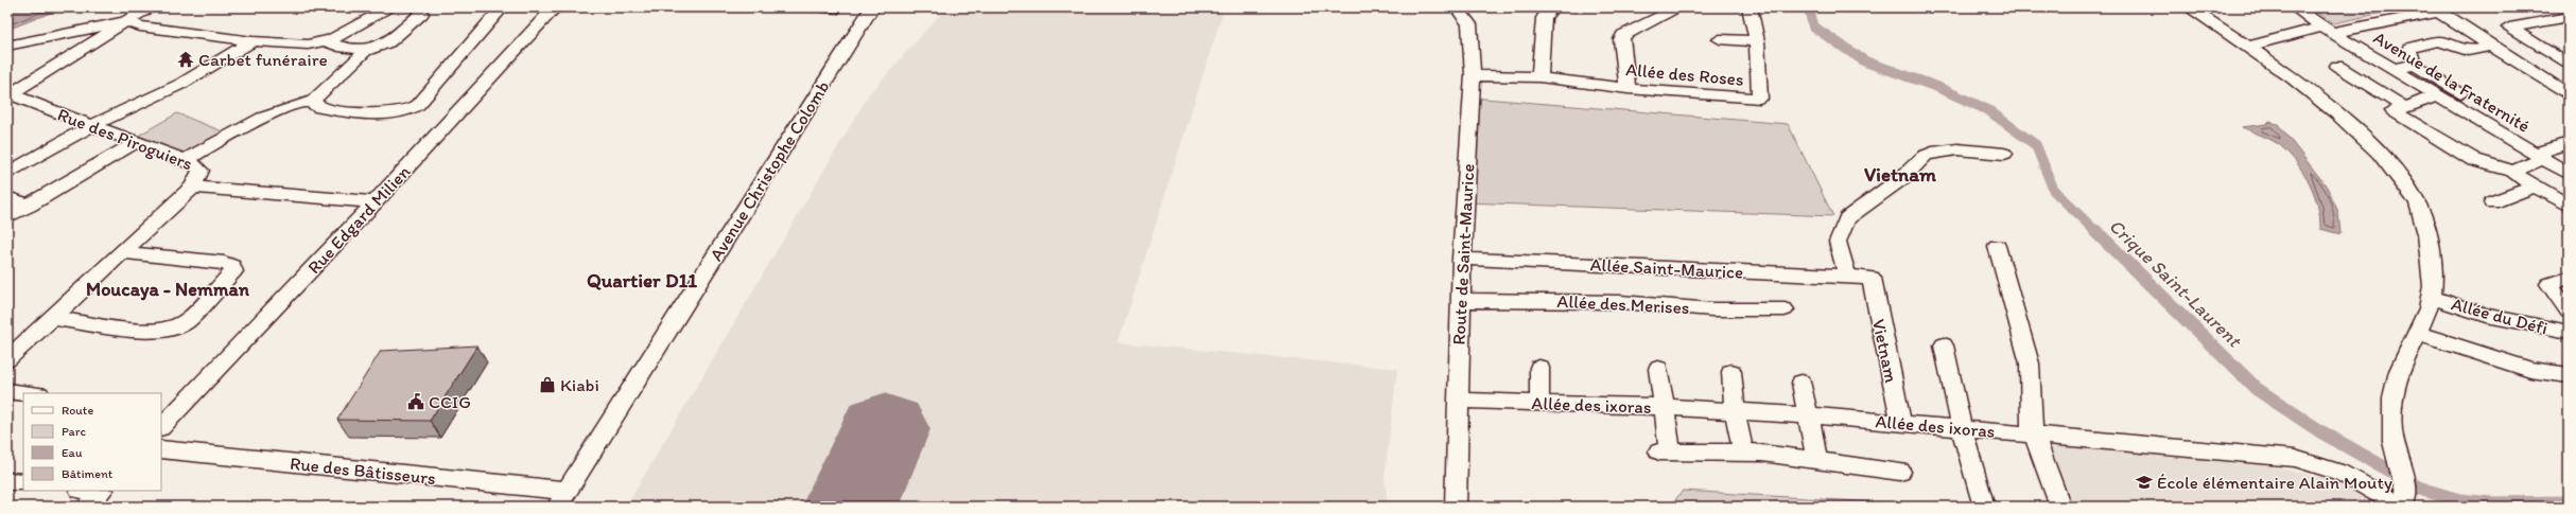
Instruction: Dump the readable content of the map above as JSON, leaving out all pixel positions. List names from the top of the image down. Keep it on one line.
{"streets":{"street":["Allée des Roses","Avenue de la Fraternité","Rue des Piroguiers","Avenue Christophe Colomb","Rue Edgard Milien","Route de Saint-Maurice","Allée Saint-Maurice","Allée des Merises","Allée du Défi","Vietnam","Allée des ixoras","Rue des Bâtisseurs"]},"crossings":[["Allée des Roses","Route de Saint-Maurice"],["Avenue Christophe Colomb","Rue des Bâtisseurs"],["Route de Saint-Maurice","Allée Saint-Maurice"],["Route de Saint-Maurice","Allée des Merises"],["Route de Saint-Maurice","Allée des ixoras"],["Allée Saint-Maurice","Vietnam"],["Vietnam","Allée des ixoras"]],"districts":["Vietnam","Quartier D11","Moucaya - Nemman"],"water":["Crique Saint-Laurent"],"places":{"temple":["Carbet funéraire"],"shop":["Kiabi"],"public building":["CCIG"],"school or university":["École élémentaire Alain Mouty"]},"legend":["Route","Parc","Eau","Bâtiment"]}
